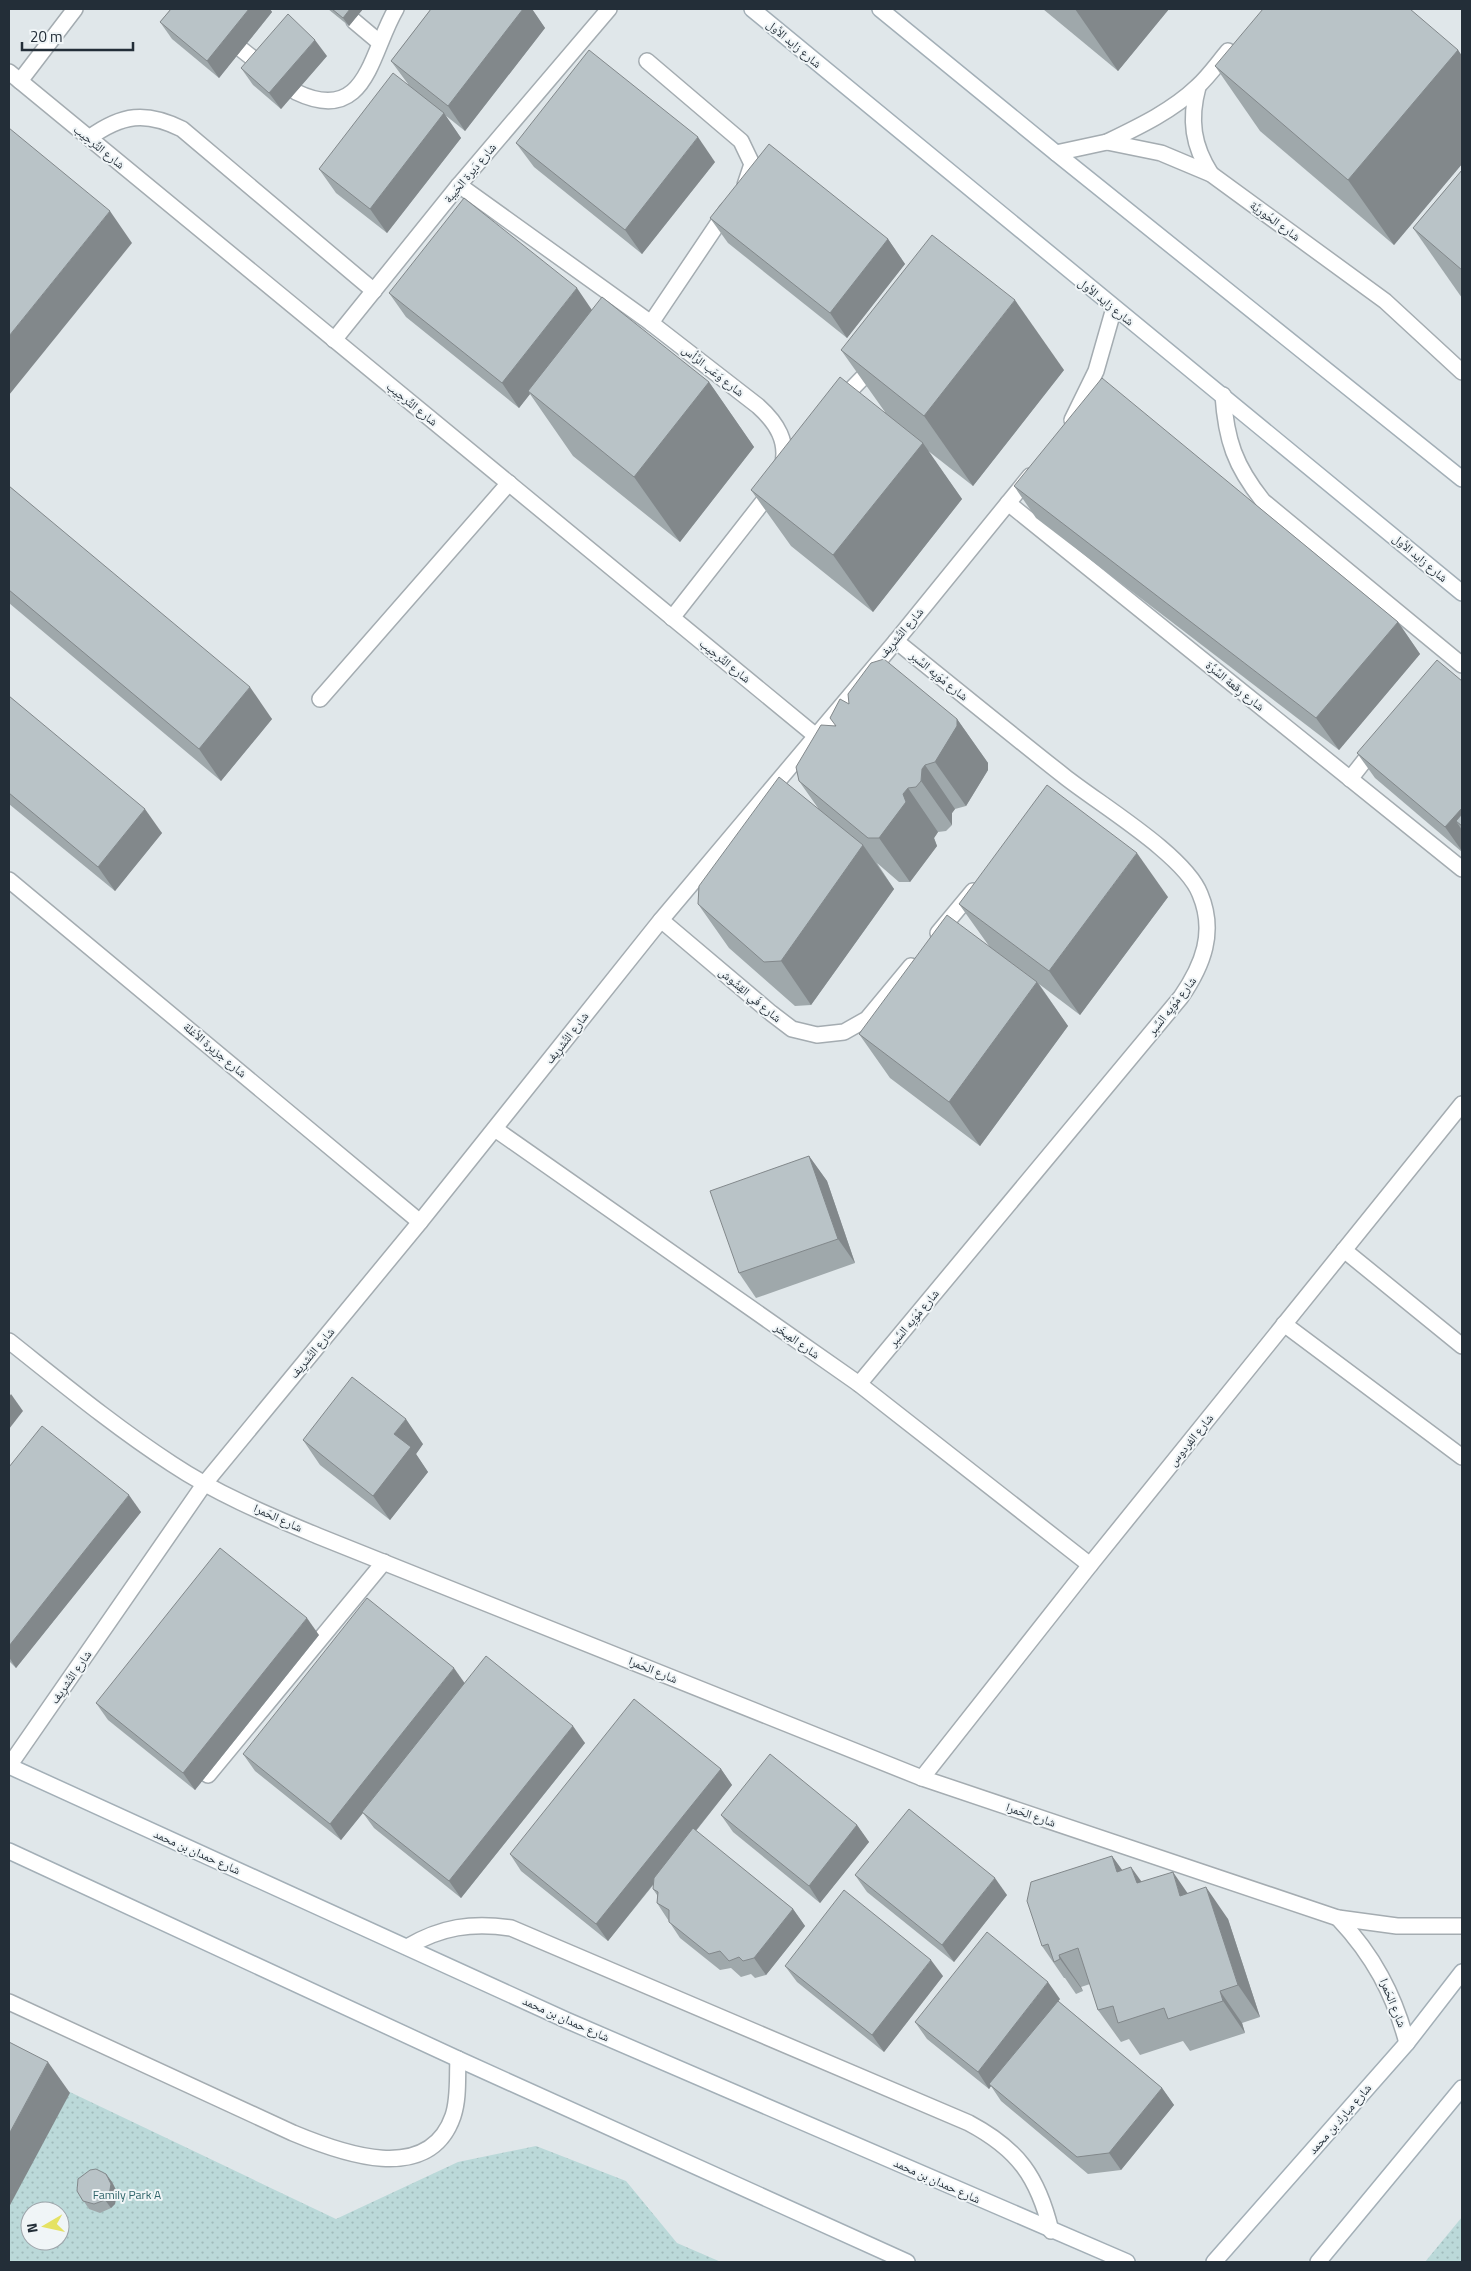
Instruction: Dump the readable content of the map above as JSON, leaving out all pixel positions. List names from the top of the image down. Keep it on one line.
{"streets":{"street":["شارع زايد الأول","شارع التَّرحِيب","شارع دَيرة الحَيبة","شارع الحُوريَّة","شارع وَعَب الرَّأس","شارع التَّشرِيف","شارع مُوَيِه السَّبر","شارع رِقعة السِّرَّة","شارع فَي القِشُوش","شارع جزيرة الأغلة","شارع المِبخَر","شارع الفِردوس","شارع الحَمرا","شارع حمدان بن محمد","شارع مبارك بن محمد"]},"crossings":[["شارع التَّرحِيب","شارع دَيرة الحَيبة"],["شارع التَّرحِيب","شارع وَعَب الرَّأس"],["شارع التَّرحِيب","شارع التَّشرِيف"],["شارع دَيرة الحَيبة","شارع وَعَب الرَّأس"],["شارع التَّشرِيف","شارع مُوَيِه السَّبر"],["شارع التَّشرِيف","شارع رِقعة السِّرَّة"],["شارع التَّشرِيف","شارع فَي القِشُوش"],["شارع التَّشرِيف","شارع جزيرة الأغلة"],["شارع التَّشرِيف","شارع المِبخَر"],["شارع التَّشرِيف","شارع الحَمرا"],["شارع التَّشرِيف","شارع حمدان بن محمد"],["شارع مُوَيِه السَّبر","شارع المِبخَر"],["شارع المِبخَر","شارع الفِردوس"],["شارع الفِردوس","شارع الحَمرا"],["شارع الحَمرا","شارع مبارك بن محمد"]],"parks":["Family Park A"],"scale_bar":"20 m","north":"left"}
